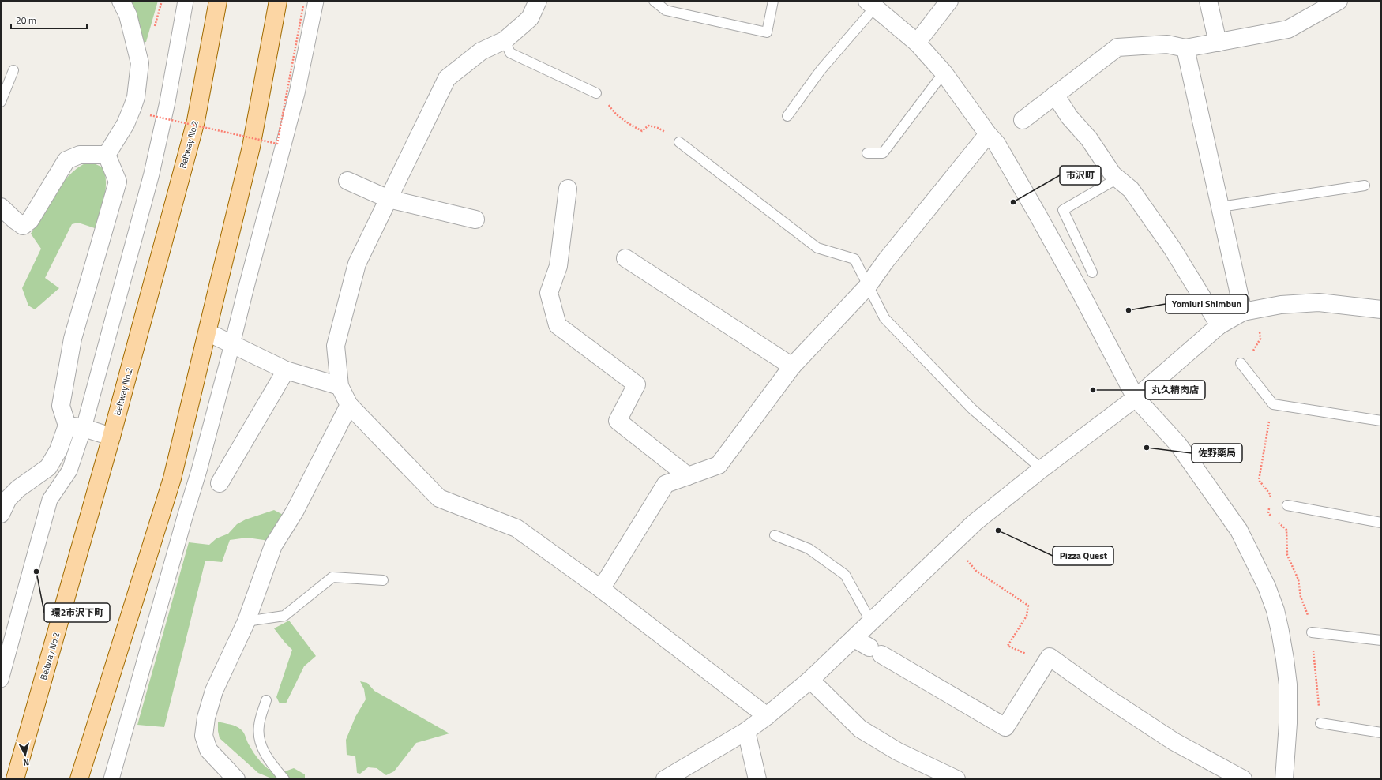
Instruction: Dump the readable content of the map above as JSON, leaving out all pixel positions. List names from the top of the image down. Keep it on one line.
{"streets":{"main road":["Beltway No.2"]},"places":["市沢町","Yomiuri Shimbun","丸久精肉店","佐野薬局","Pizza Quest","環2市沢下町"],"scale_bar":"20 m","north":"bottom"}
